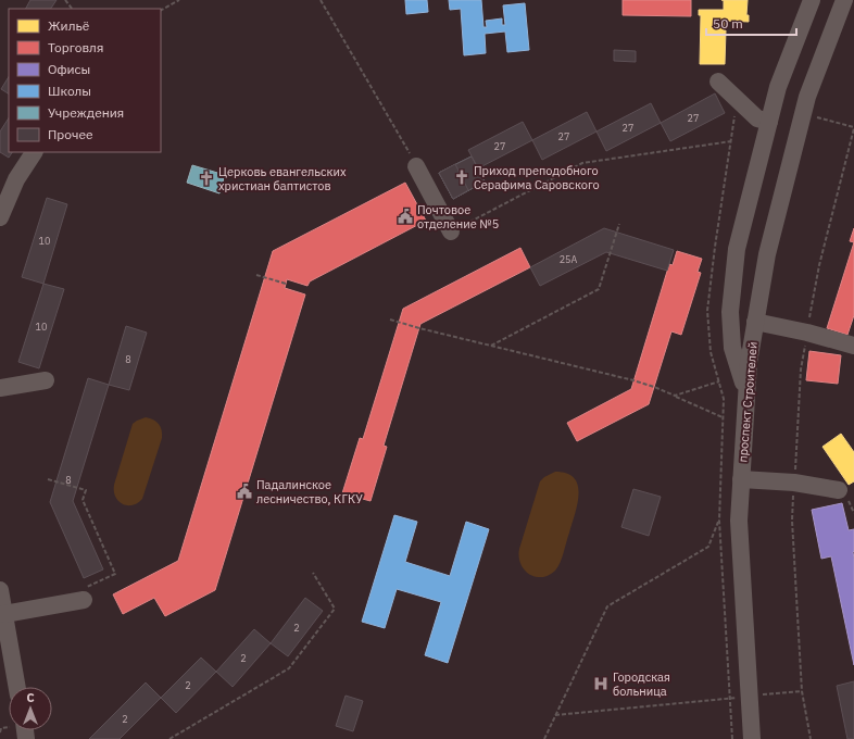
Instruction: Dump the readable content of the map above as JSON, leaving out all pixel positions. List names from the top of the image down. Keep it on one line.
{"streets":{"street":["проспект Строителей"]},"places":{"church":["Приход преподобного Серафима Саровского","Церковь евангельских христиан баптистов"],"public building":["Почтовое отделение №5","Падалинское лесничество, КГКУ"],"hospital":["Городская больница"]},"house_numbers":["27","27","27","27","10","25А","10","8","8","2","2","2","2"],"legend":["Жильё","Торговля","Офисы","Школы","Учреждения","Прочее"],"scale_bar":"50 m","north":"top"}
